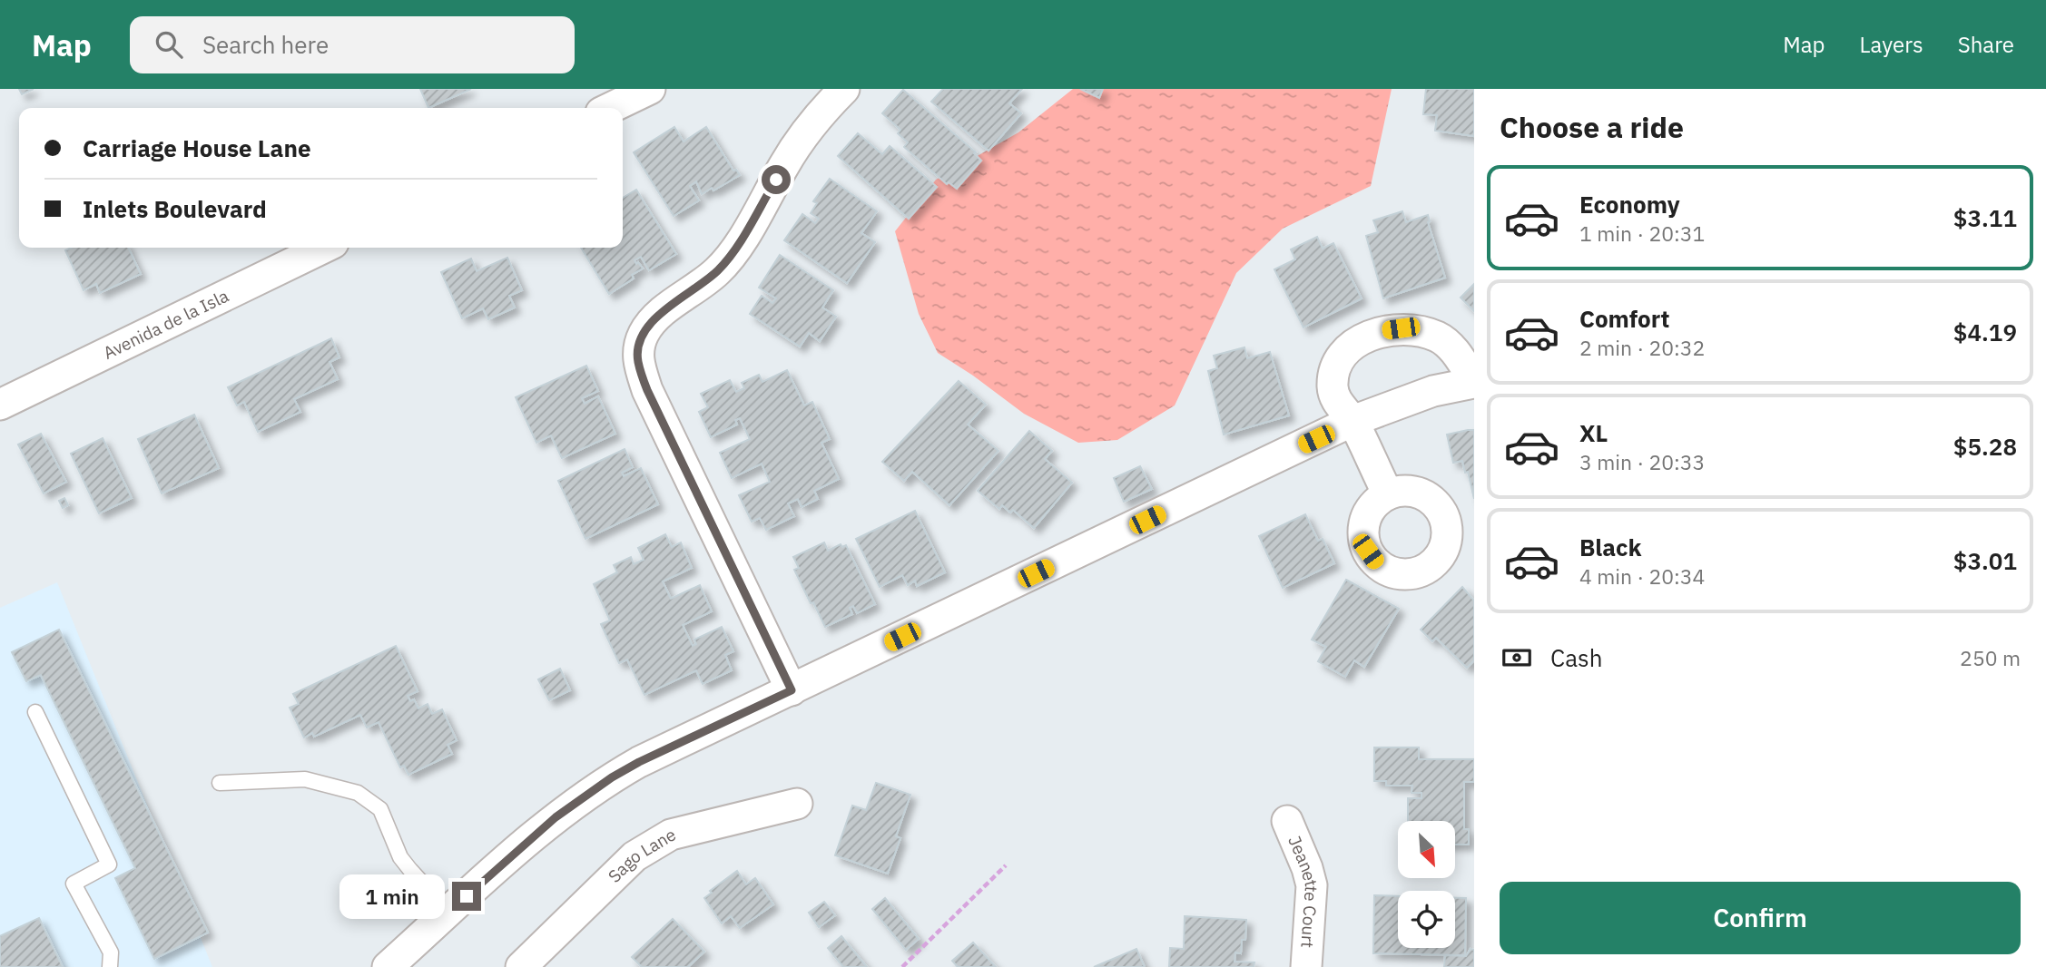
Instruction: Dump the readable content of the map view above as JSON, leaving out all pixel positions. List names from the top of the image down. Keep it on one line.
{"streets":{"street":["Avenida de la Isla","Sago Lane","Jeanette Court"]},"north":"bottom right","page":{"header":"Map","search":"Search here","nav":["Map","Layers","Share"],"heading":"Choose a ride","banner":["Carriage House Lane","Inlets Boulevard"],"list":[{"name":"Economy","note":"1 min · 20:31","value":"$3.11"},{"name":"Comfort","note":"2 min · 20:32","value":"$4.19"},{"name":"XL","note":"3 min · 20:33","value":"$5.28"},{"name":"Black","note":"4 min · 20:34","value":"$3.01"}],"pay":["Cash","250 m"],"buttons":"Confirm","bubble":"1 min"}}
